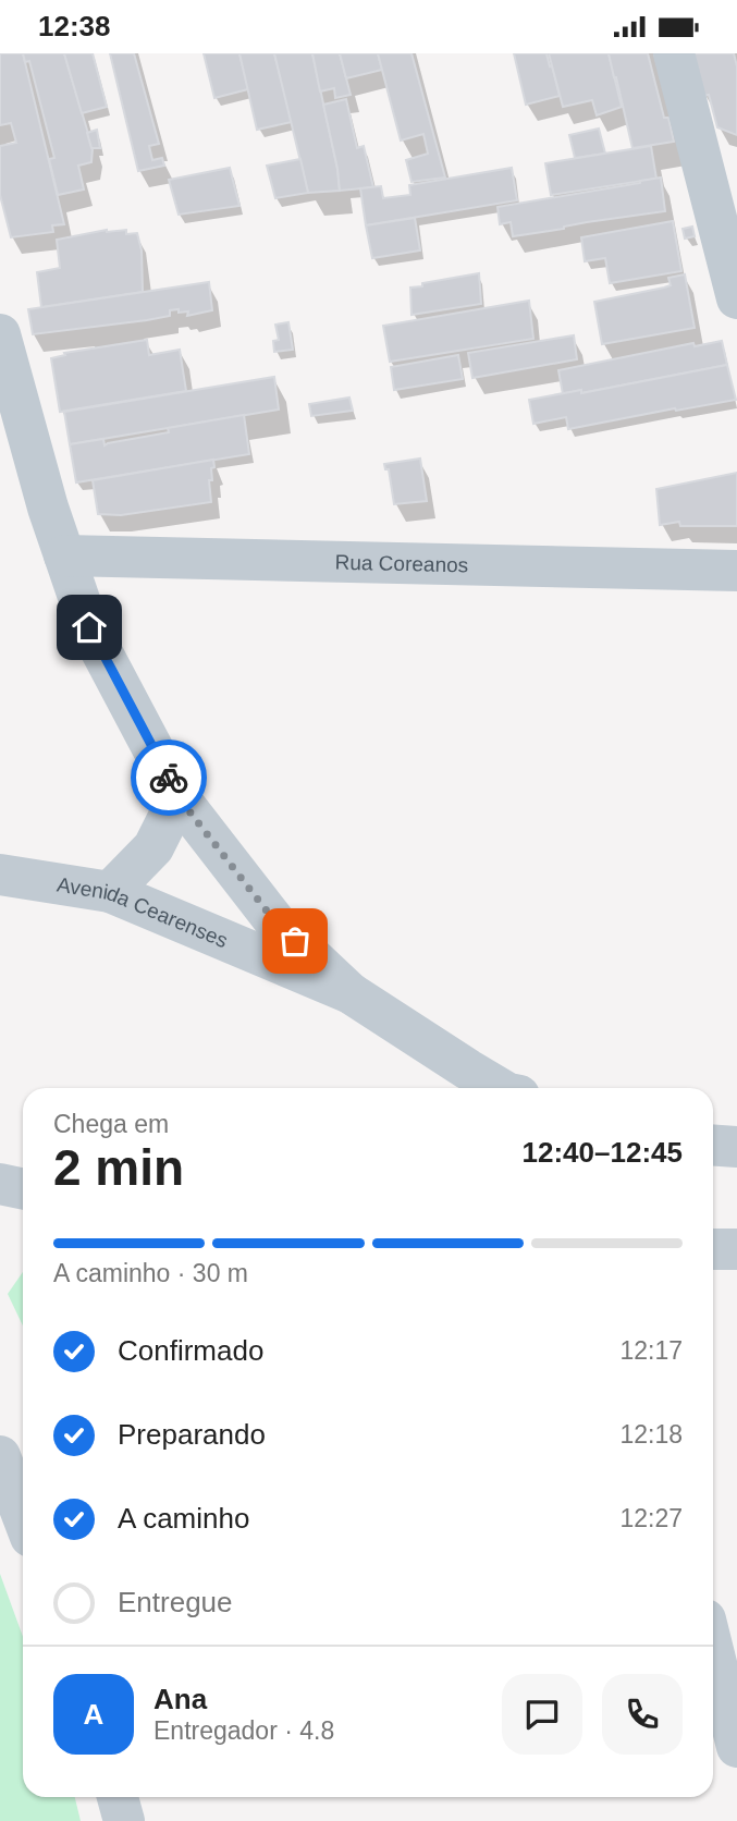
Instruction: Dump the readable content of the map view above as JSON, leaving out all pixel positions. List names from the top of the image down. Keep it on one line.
{"streets":{"street":["Rua Coreanos","Avenida Cearenses"]},"page":{"status":"12:38","heading":["2 min","Chega em","12:40–12:45"],"panel":["Ana","Entregador · 4.8"],"bar":"A caminho · 30 m","list":[["Confirmado","12:17"],["Preparando","12:18"],["A caminho","12:27"],"Entregue"],"round":"A"}}
